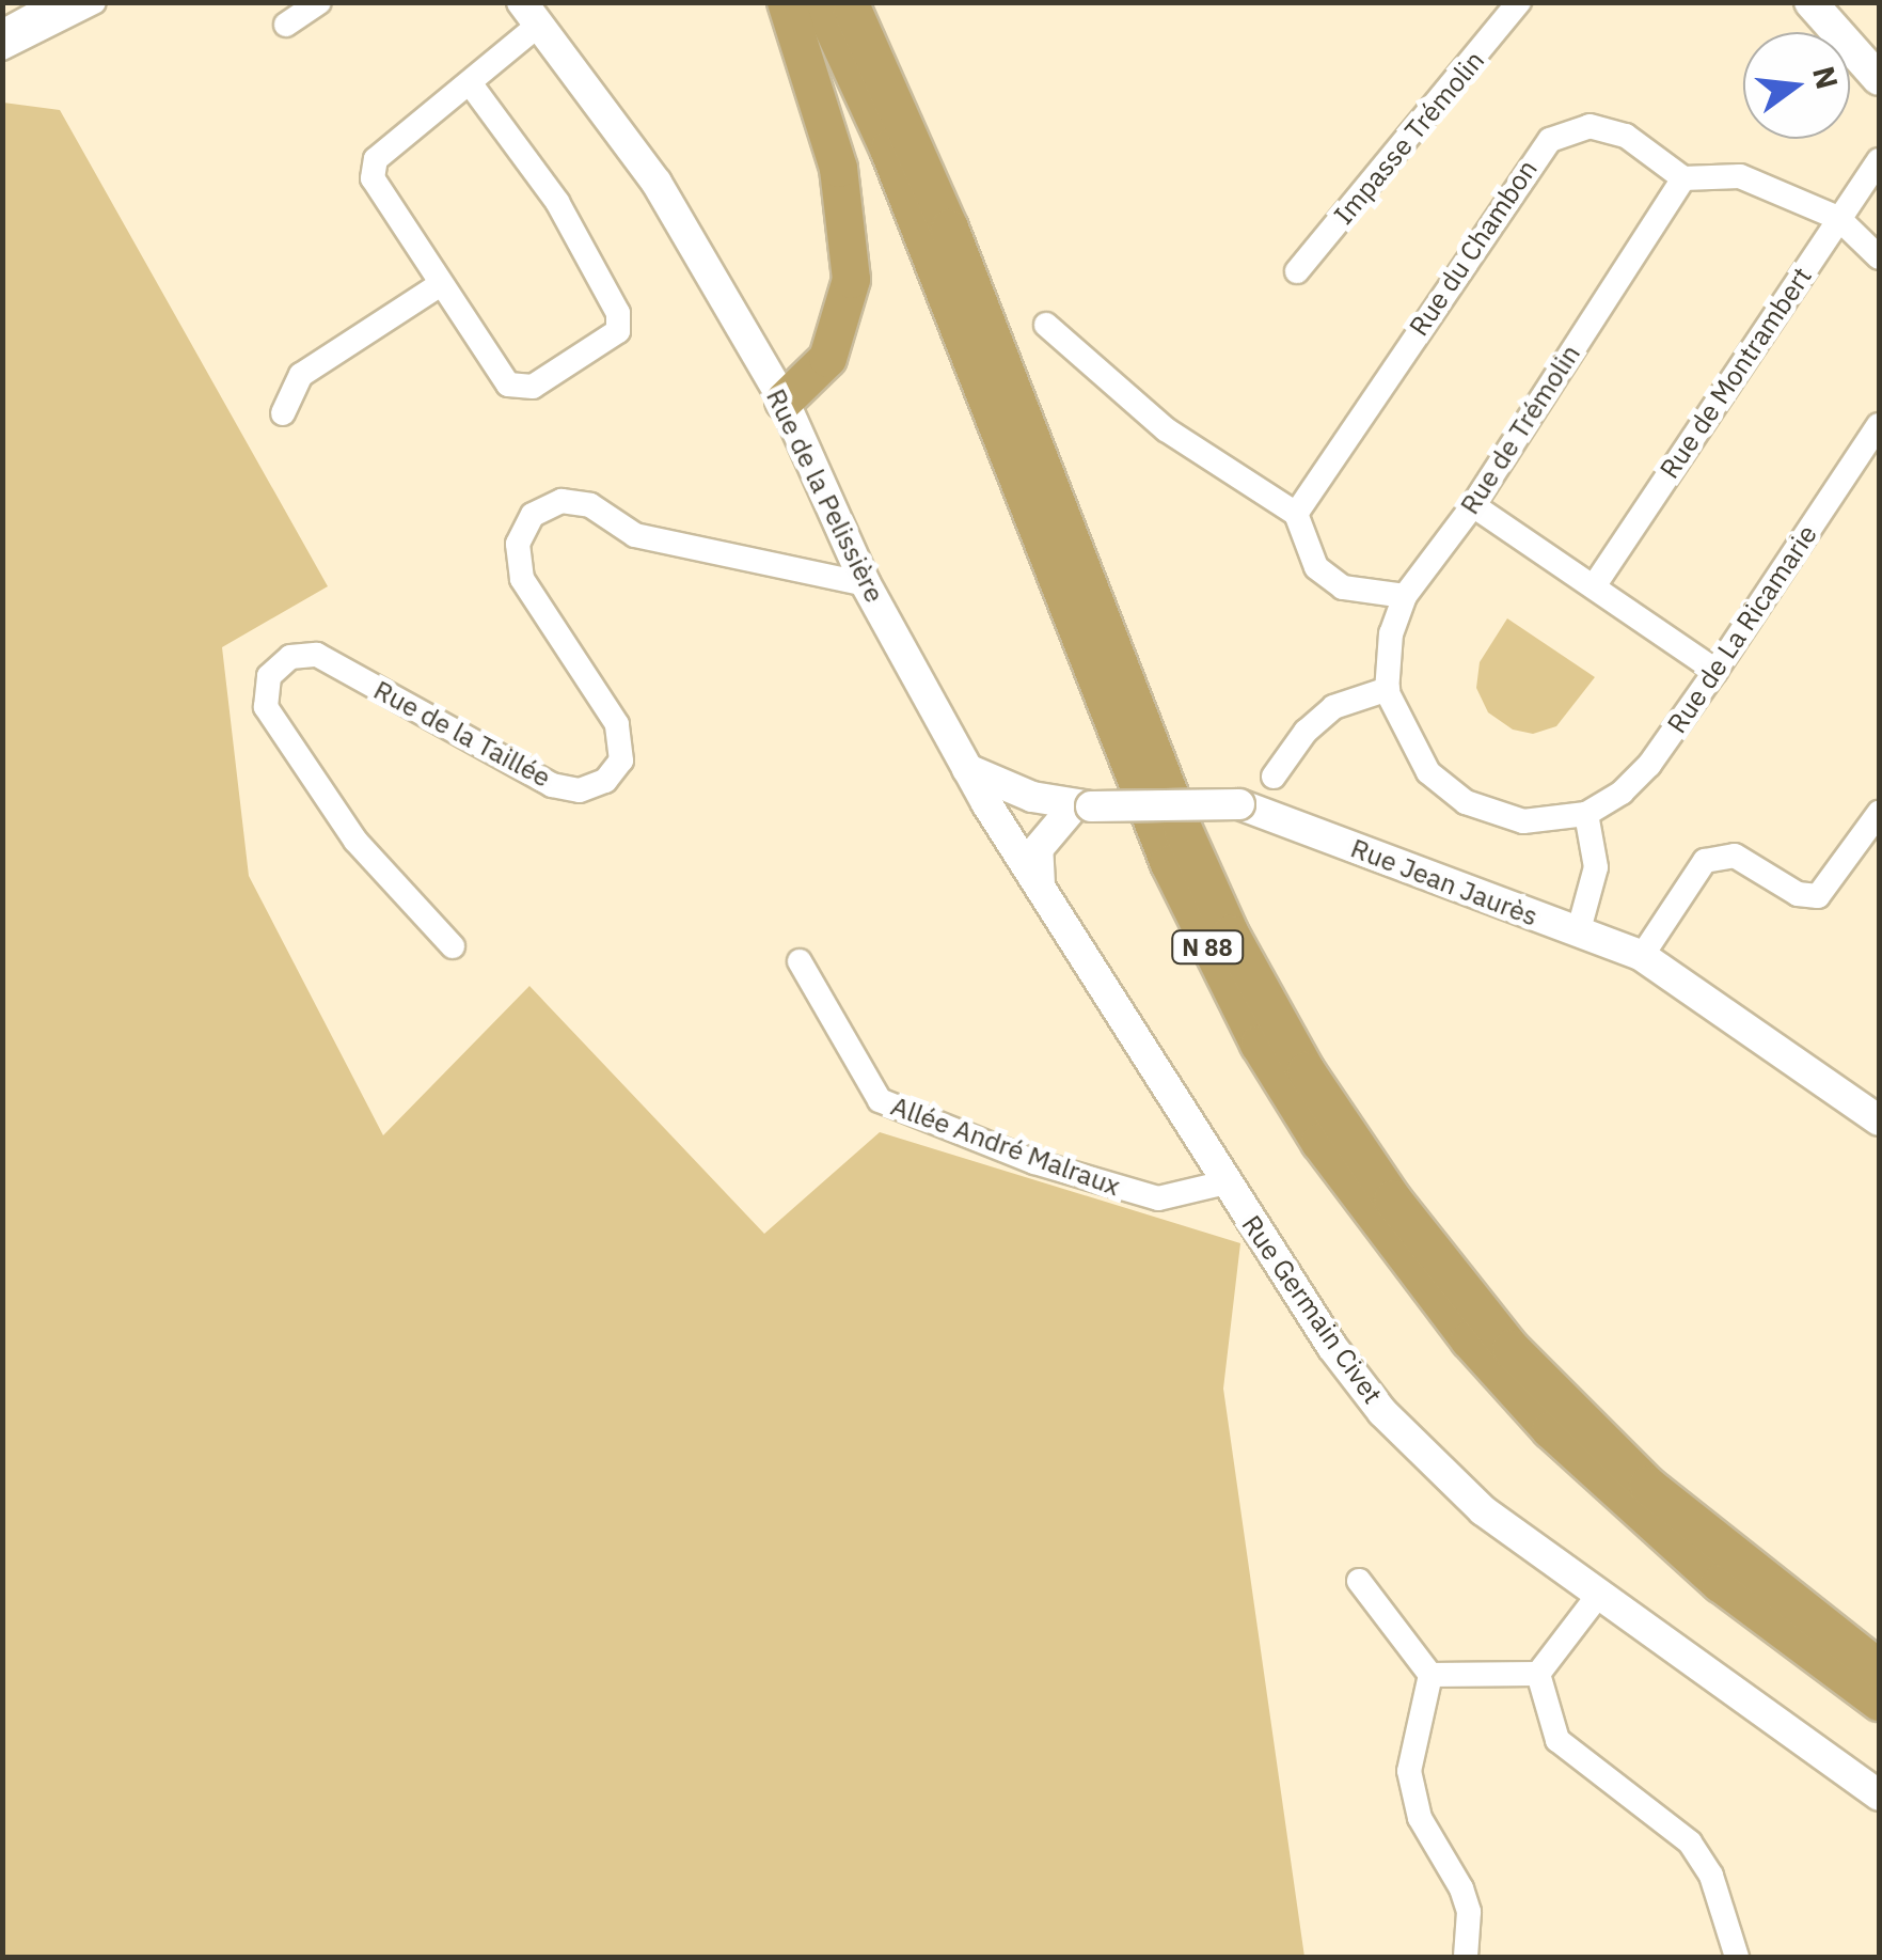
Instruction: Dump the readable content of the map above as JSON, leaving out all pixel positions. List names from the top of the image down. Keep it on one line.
{"streets":{"highway":["N 88"],"street":["Impasse Trémolin","Rue du Chambon","Rue de Montrambert","Rue de Trémolin","Rue de la Pelissière","Rue de La Ricamarie","Rue de la Taillée","Rue Jean Jaurès","Allée André Malraux","Rue Germain Civet"]},"crossings":[["Rue du Chambon","Rue de Trémolin"],["Rue de Montrambert","Rue de Trémolin"],["Rue de Montrambert","Rue de La Ricamarie"],["Rue de Trémolin","Rue de La Ricamarie"],["Rue de la Pelissière","Rue de la Taillée"],["Rue de la Pelissière","Rue Jean Jaurès"],["Rue de la Pelissière","Rue Germain Civet"],["Allée André Malraux","Rue Germain Civet"]],"north":"right"}
